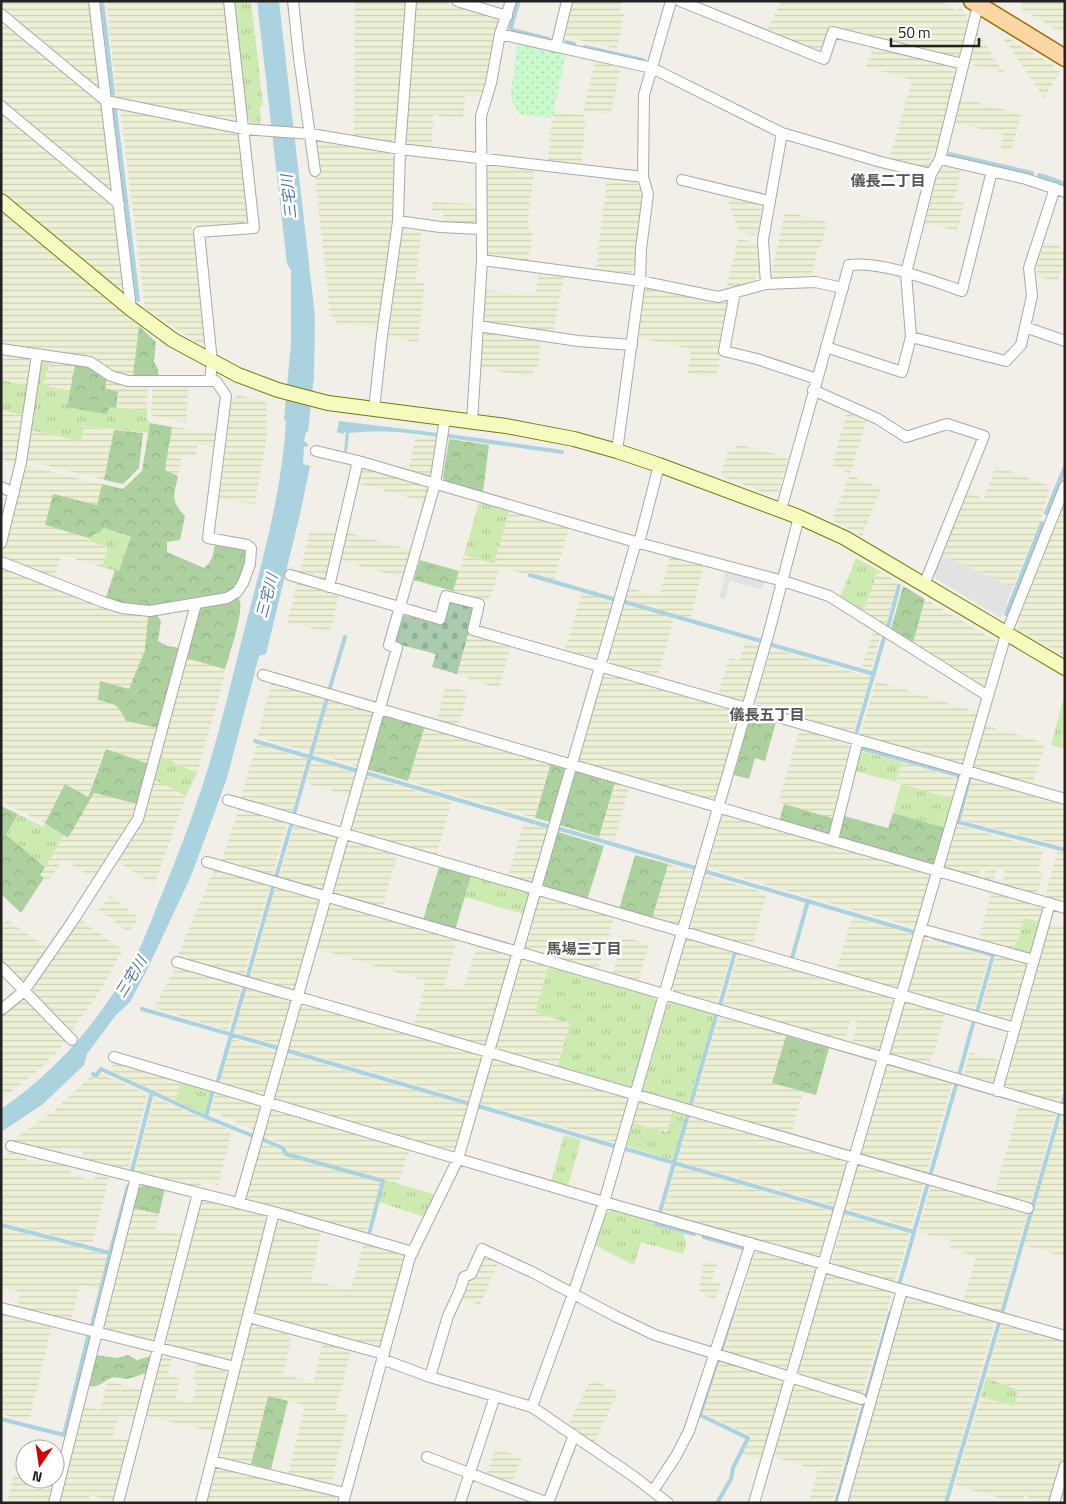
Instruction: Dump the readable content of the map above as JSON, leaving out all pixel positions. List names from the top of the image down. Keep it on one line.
{"districts":["儀長二丁目","儀長五丁目","馬場三丁目"],"water":["三宅川"],"scale_bar":"50 m","north":"bottom"}
